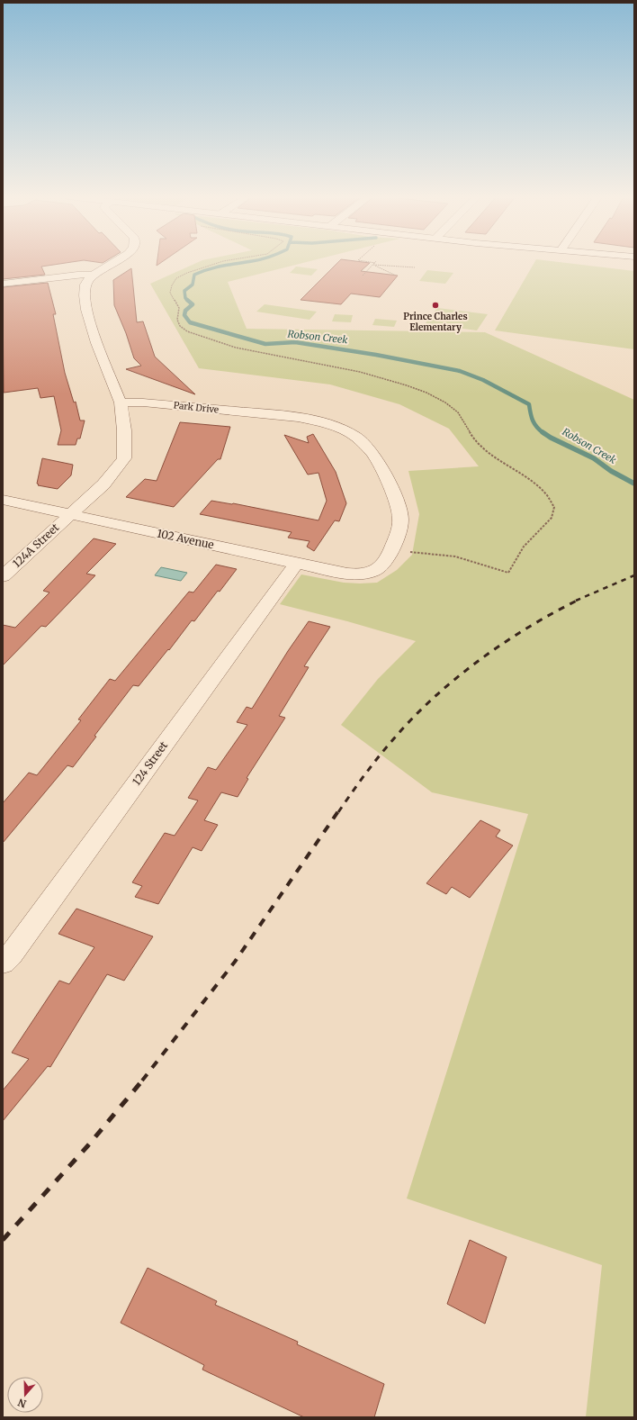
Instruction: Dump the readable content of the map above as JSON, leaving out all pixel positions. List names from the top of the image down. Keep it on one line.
{"streets":{"street":["Park Drive","102 Avenue","124A Street","124 Street"]},"crossings":[["Park Drive","102 Avenue"],["Park Drive","124A Street"],["102 Avenue","124A Street"],["102 Avenue","124 Street"]],"water":["Robson Creek"],"places":["Prince Charles Elementary"],"north":"bottom"}
